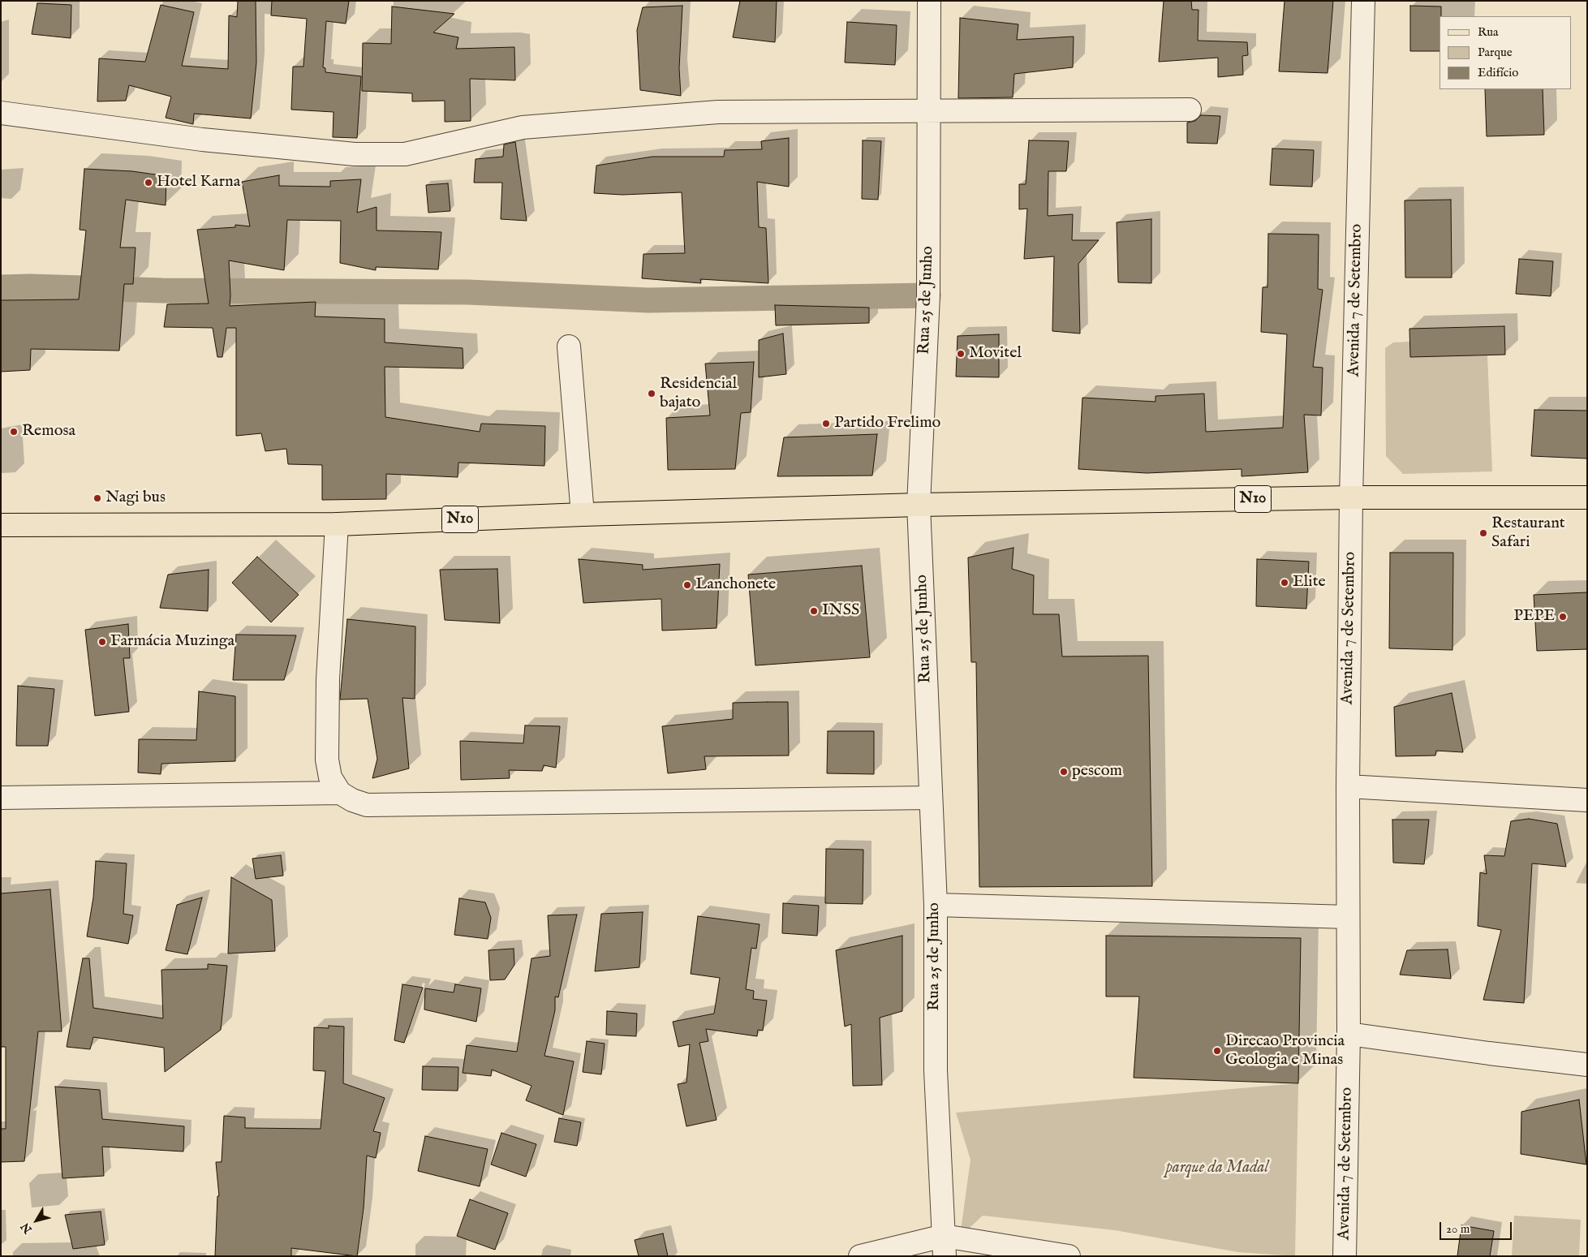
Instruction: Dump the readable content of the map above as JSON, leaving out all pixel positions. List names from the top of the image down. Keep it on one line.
{"streets":{"main road":["N10"],"street":["Rua 25 de Junho","Avenida 7 de Setembro"]},"crossings":[["Rua 25 de Junho","N10"],["Avenida 7 de Setembro","N10"]],"parks":["parque da Madal"],"places":["Hotel Karna","Movitel","Residencial bajato","Partido Frelimo","Remosa","Nagi bus","Restaurant Safari","Elite","Lanchonete","INSS","PEPE","Farmácia Muzinga","pescom","Direcao Provincia Geologia e Minas"],"legend":["Rua","Parque","Edifício"],"scale_bar":"20 m","north":"bottom left"}
